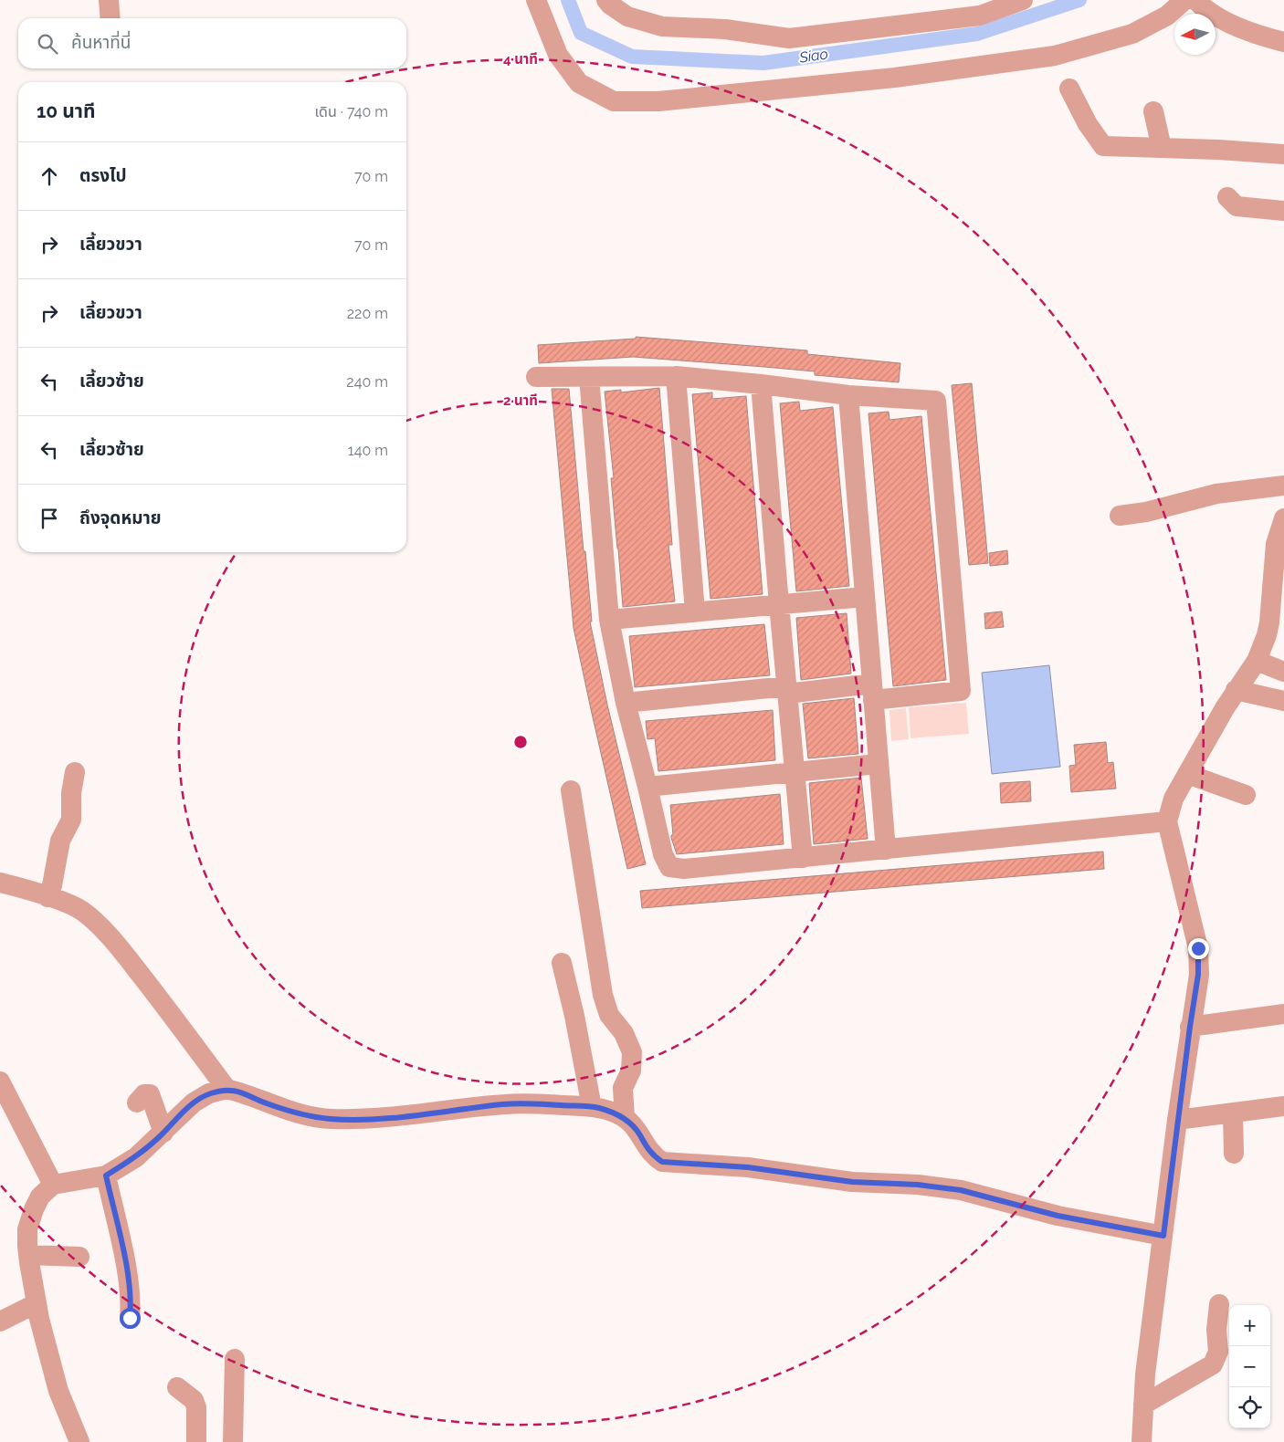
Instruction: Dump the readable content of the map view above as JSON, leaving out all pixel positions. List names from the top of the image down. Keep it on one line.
{"water":["Siao"],"north":"left","page":{"search":"ค้นหาที่นี่","heading":["10 นาที","เดิน · 740 m"],"list":[["ตรงไป","70 m"],["เลี้ยวขวา","70 m"],["เลี้ยวขวา","220 m"],["เลี้ยวซ้าย","240 m"],["เลี้ยวซ้าย","140 m"],"ถึงจุดหมาย"],"map_buttons":["+","−"]},"rings":["4 นาที","2 นาที"]}
